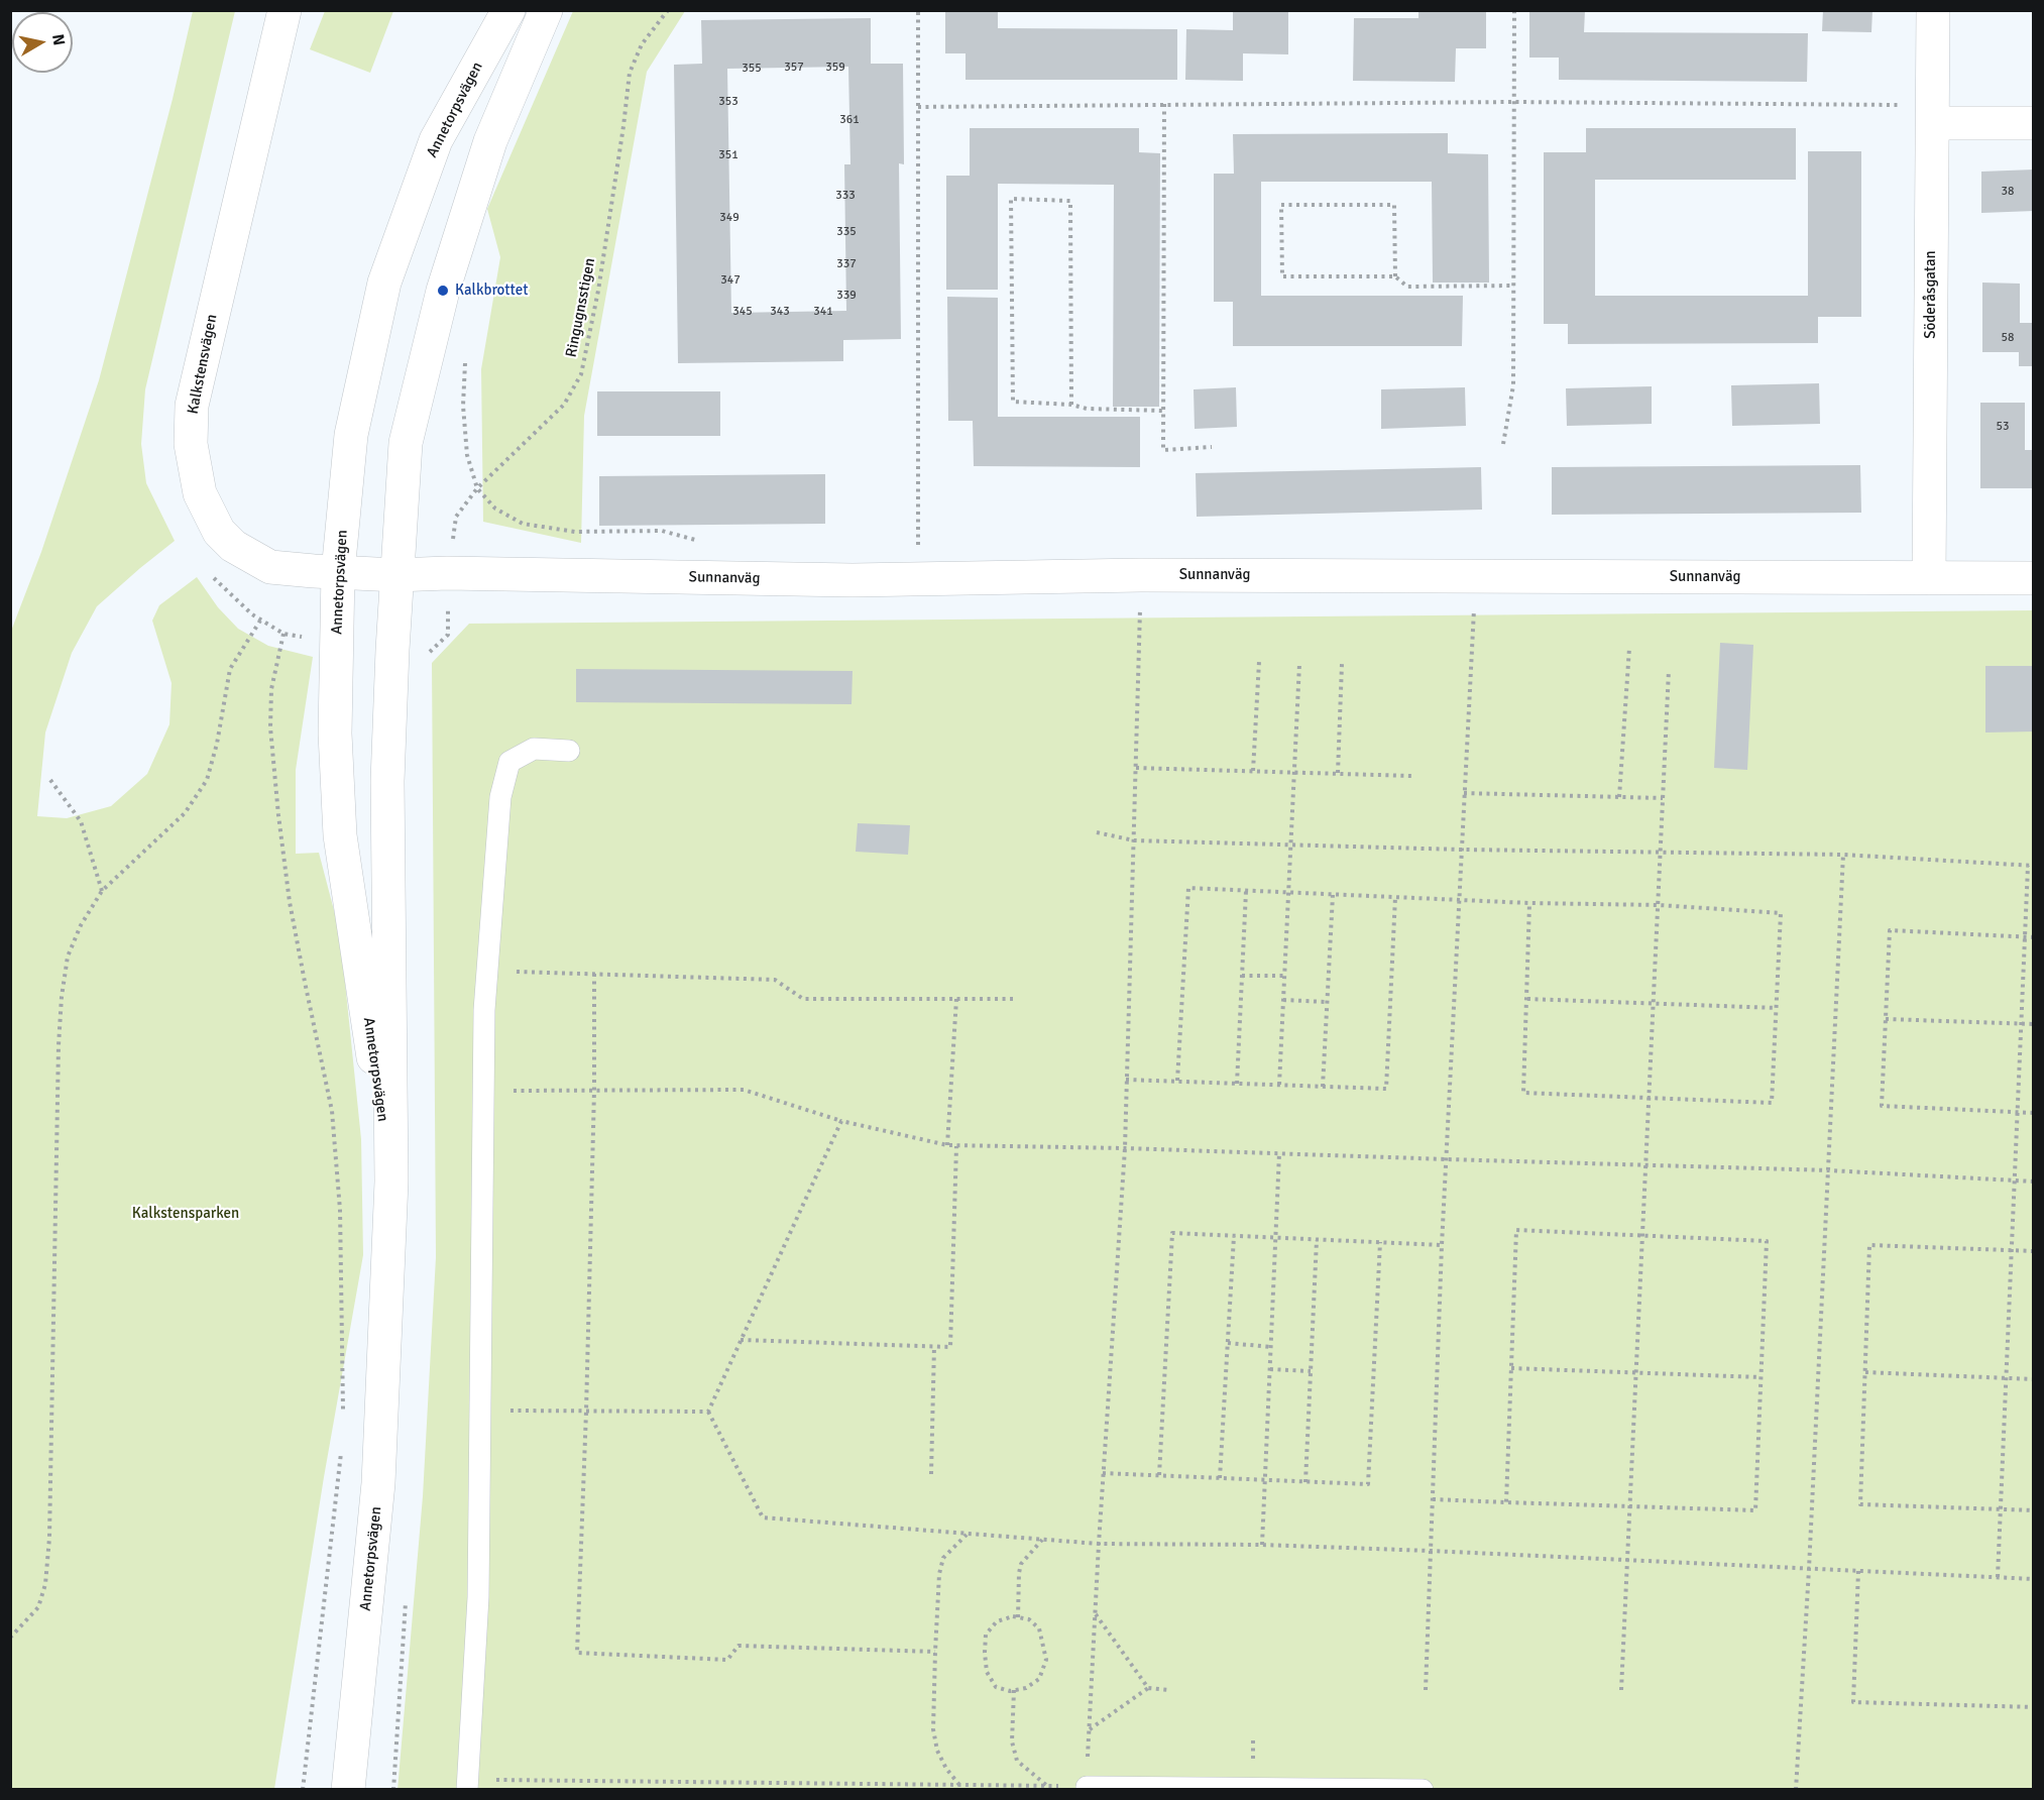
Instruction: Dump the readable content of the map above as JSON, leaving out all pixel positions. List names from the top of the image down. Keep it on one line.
{"streets":{"street":["Annetorpsvägen","Söderåsgatan","Kalkstensvägen","Sunnanväg"],"path":["Ringugnsstigen"]},"crossings":[["Annetorpsvägen","Kalkstensvägen"],["Annetorpsvägen","Sunnanväg"],["Söderåsgatan","Sunnanväg"],["Ringugnsstigen","Sunnanväg"],["Kalkstensvägen","Sunnanväg"]],"parks":["Kalkstensparken"],"places":["Kalkbrottet"],"house_numbers":["357","359","355","353","361","351","38","333","349","335","337","347","339","345","343","341","58","53"],"north":"right"}
